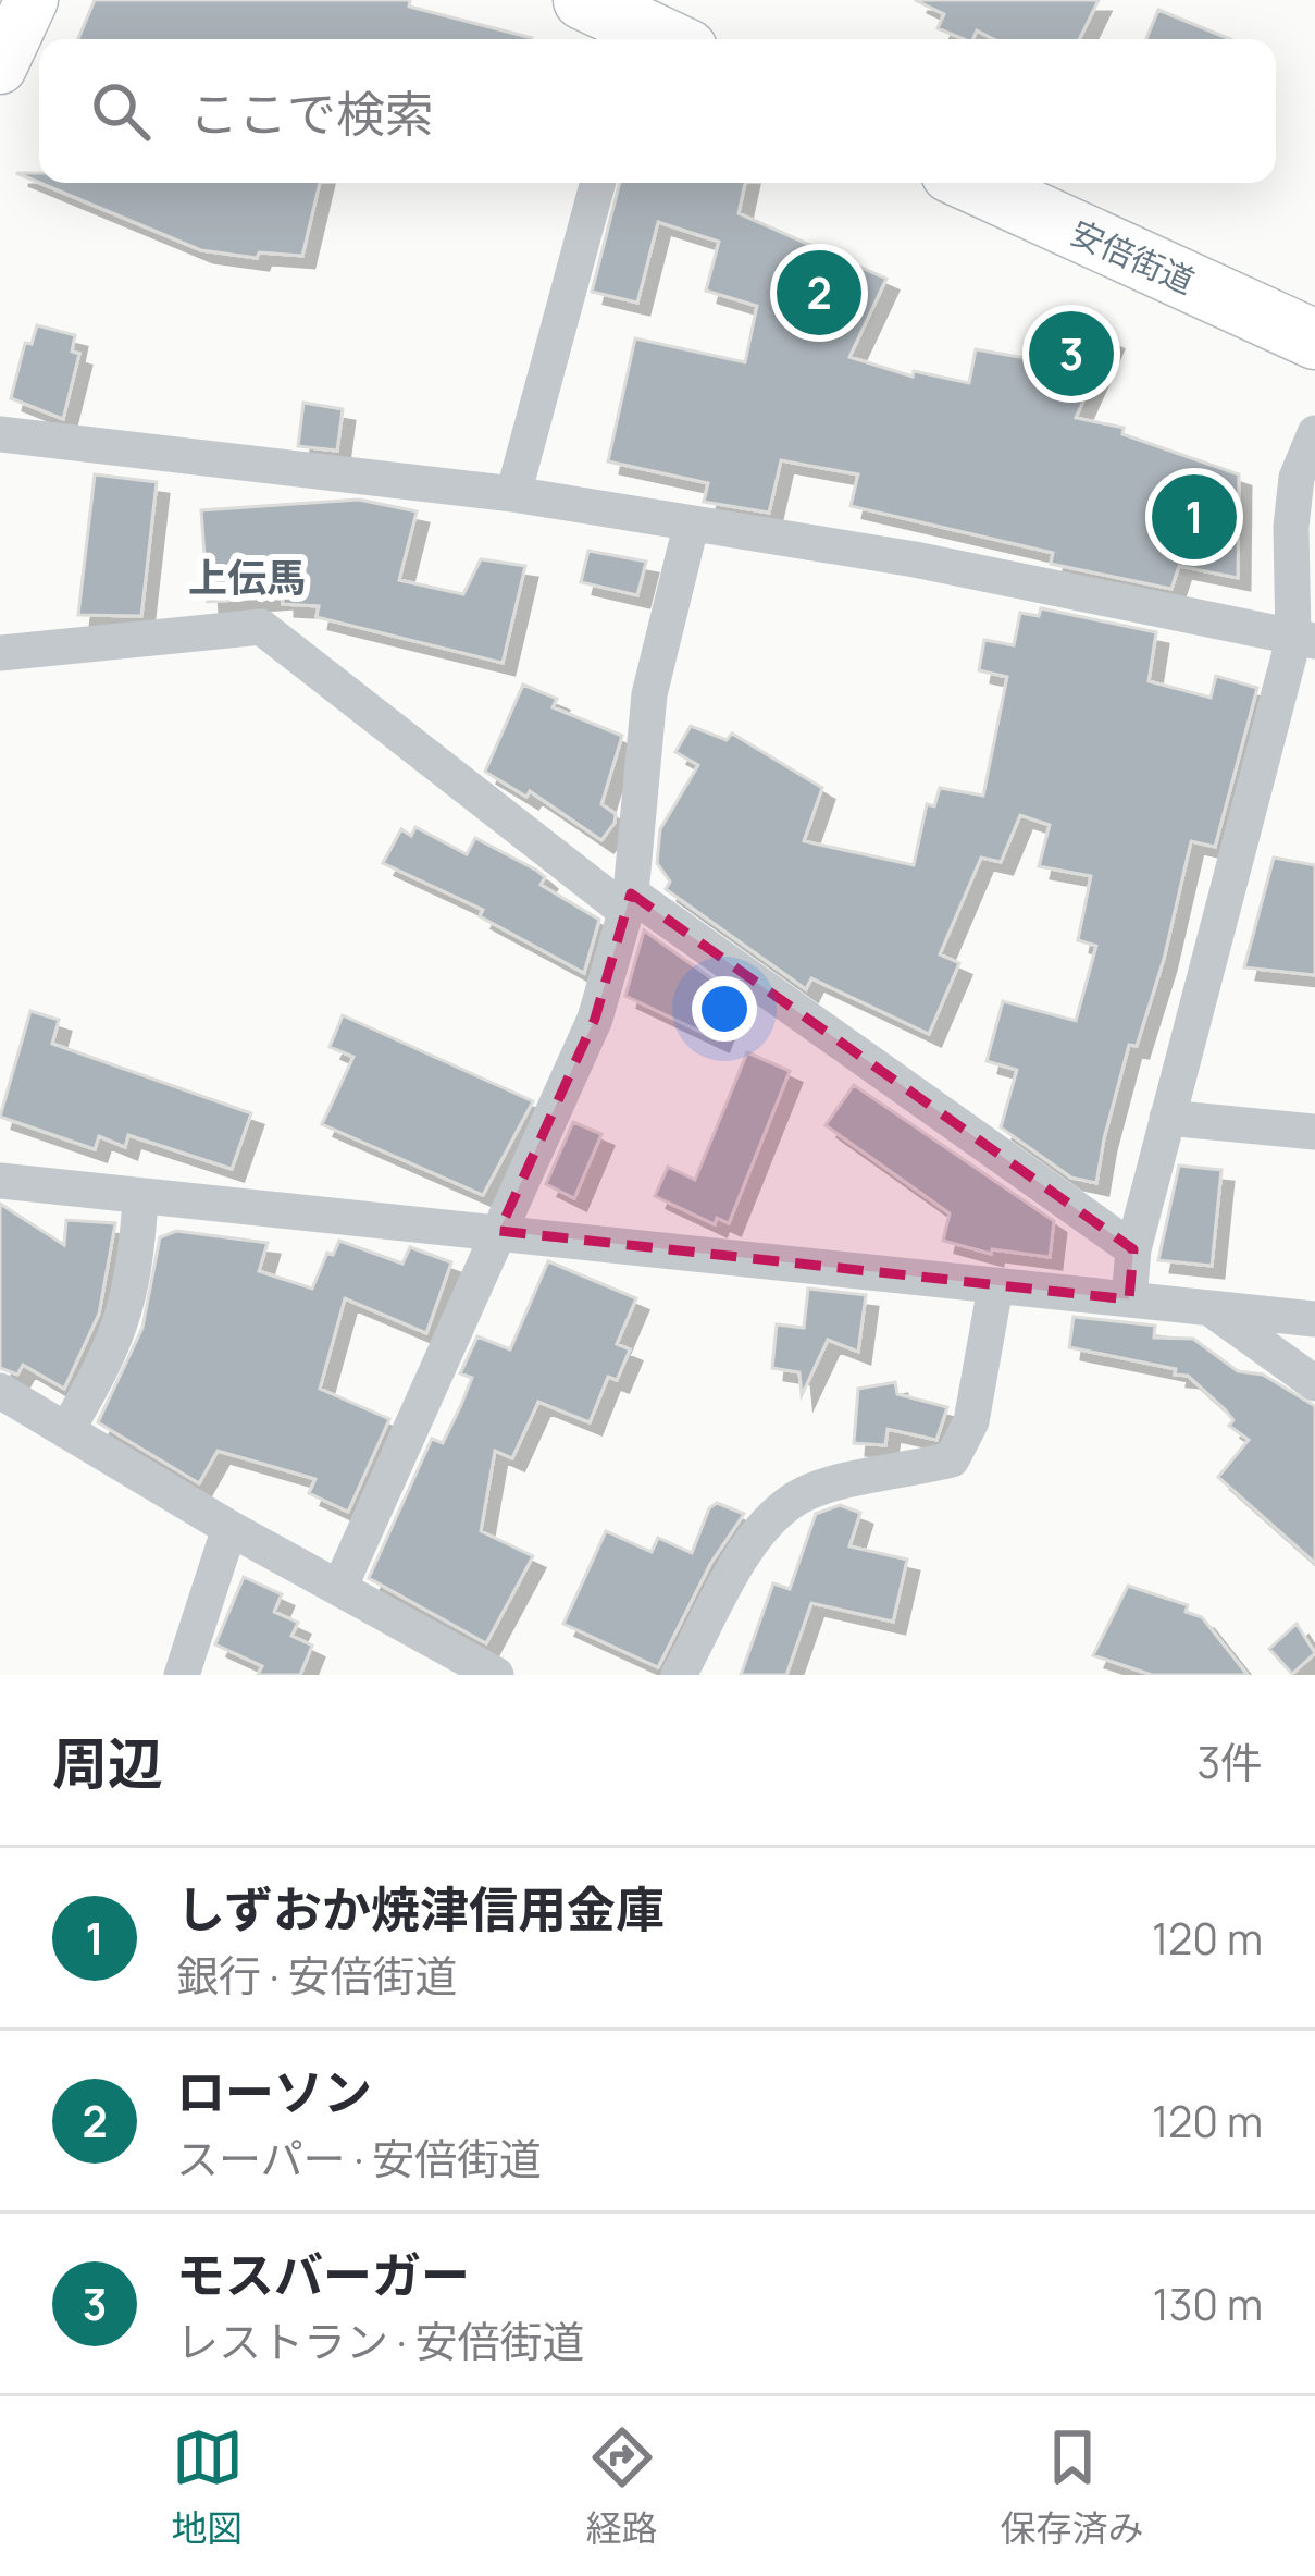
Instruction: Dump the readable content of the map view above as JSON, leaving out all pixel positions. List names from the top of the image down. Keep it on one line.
{"streets":{"main road":["安倍街道"]},"districts":["上伝馬"],"page":{"search":"ここで検索","pins":["2","3","1"],"heading":["周辺","3件"],"list":[{"mark":"1","name":"しずおか焼津信用金庫","note":"銀行 · 安倍街道","value":"120 m"},{"mark":"2","name":"ローソン","note":"スーパー · 安倍街道","value":"120 m"},{"mark":"3","name":"モスバーガー","note":"レストラン · 安倍街道","value":"130 m"}],"nav":["地図","経路","保存済み"]}}
